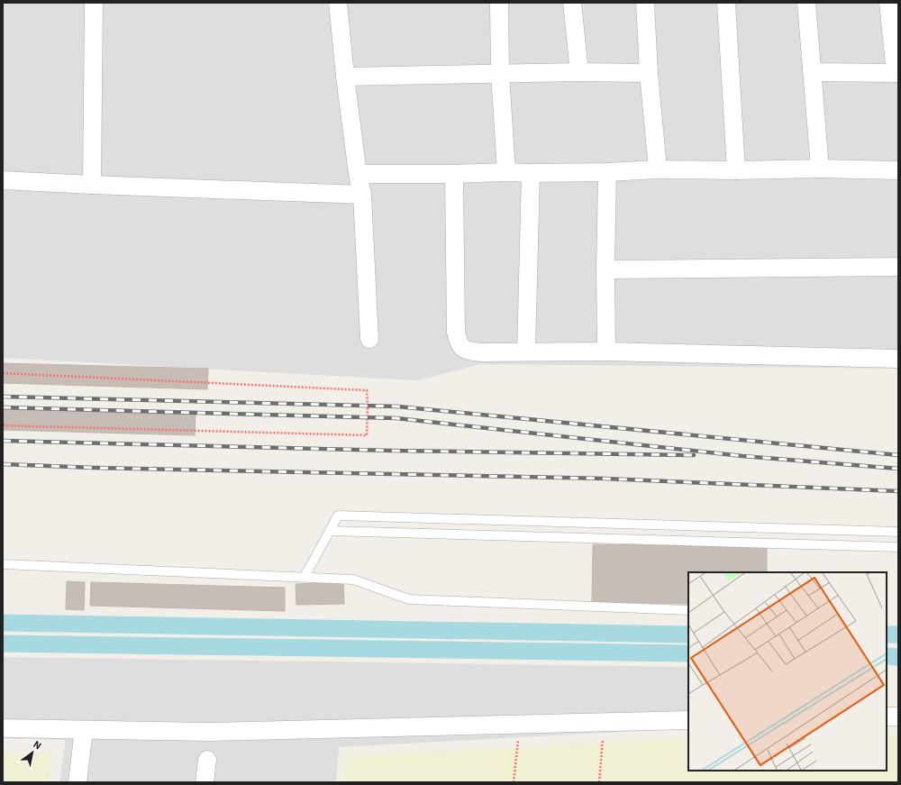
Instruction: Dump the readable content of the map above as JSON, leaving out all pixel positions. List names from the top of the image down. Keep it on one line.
{"north":"top right"}
